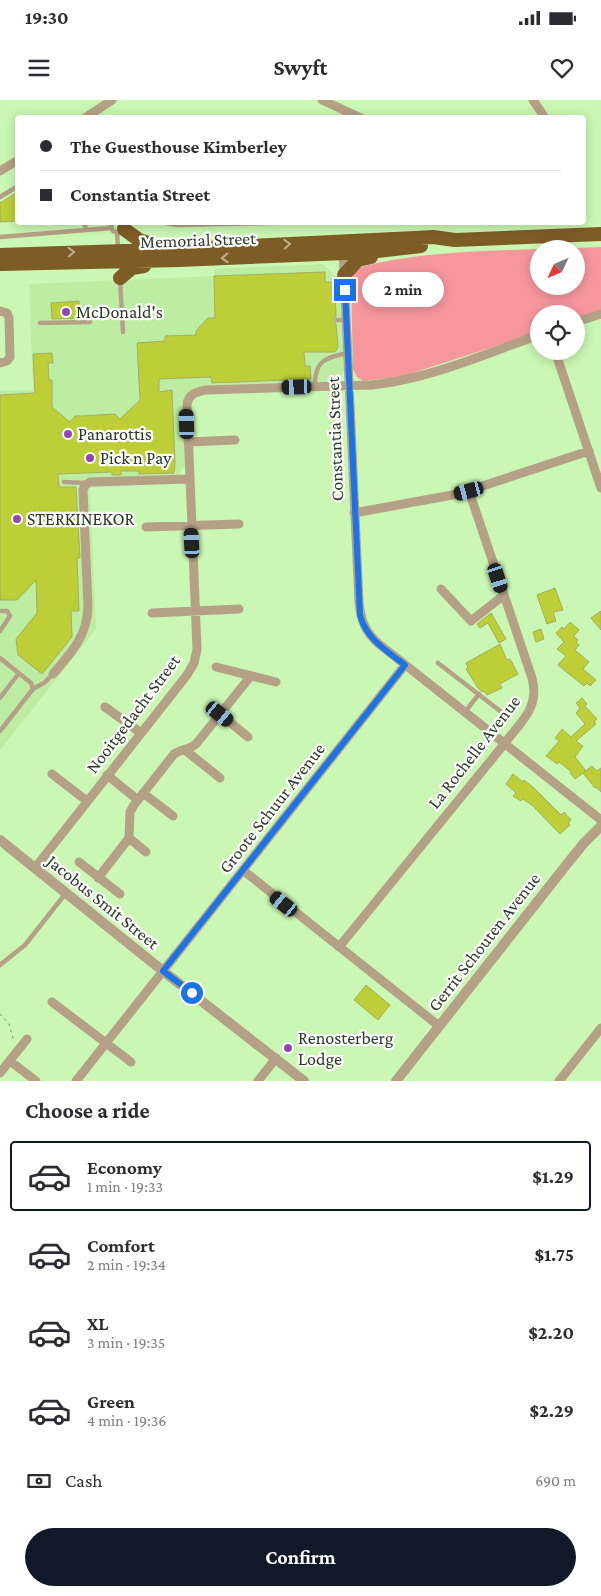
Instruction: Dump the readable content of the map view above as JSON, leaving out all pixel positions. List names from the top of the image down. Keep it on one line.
{"streets":{"highway":["Memorial Street"],"street":["Constantia Street","Nooitgedacht Street","La Rochelle Avenue","Groote Schuur Avenue","Jacobus Smit Street","Gerrit Schouten Avenue"]},"crossings":[["Memorial Street","Constantia Street"],["Constantia Street","La Rochelle Avenue"],["Constantia Street","Groote Schuur Avenue"],["Nooitgedacht Street","Jacobus Smit Street"],["Groote Schuur Avenue","Jacobus Smit Street"]],"places":["McDonald's","Panarottis","Pick n Pay","STERKINEKOR","Renosterberg Lodge"],"north":"bottom left","page":{"status":"19:30","header":"Swyft","banner":["The Guesthouse Kimberley","Constantia Street"],"bubble":"2 min","heading":"Choose a ride","list":[{"name":"Economy","note":"1 min · 19:33","value":"$1.29"},{"name":"Comfort","note":"2 min · 19:34","value":"$1.75"},{"name":"XL","note":"3 min · 19:35","value":"$2.20"},{"name":"Green","note":"4 min · 19:36","value":"$2.29"}],"pay":["Cash","690 m"],"buttons":"Confirm"}}
